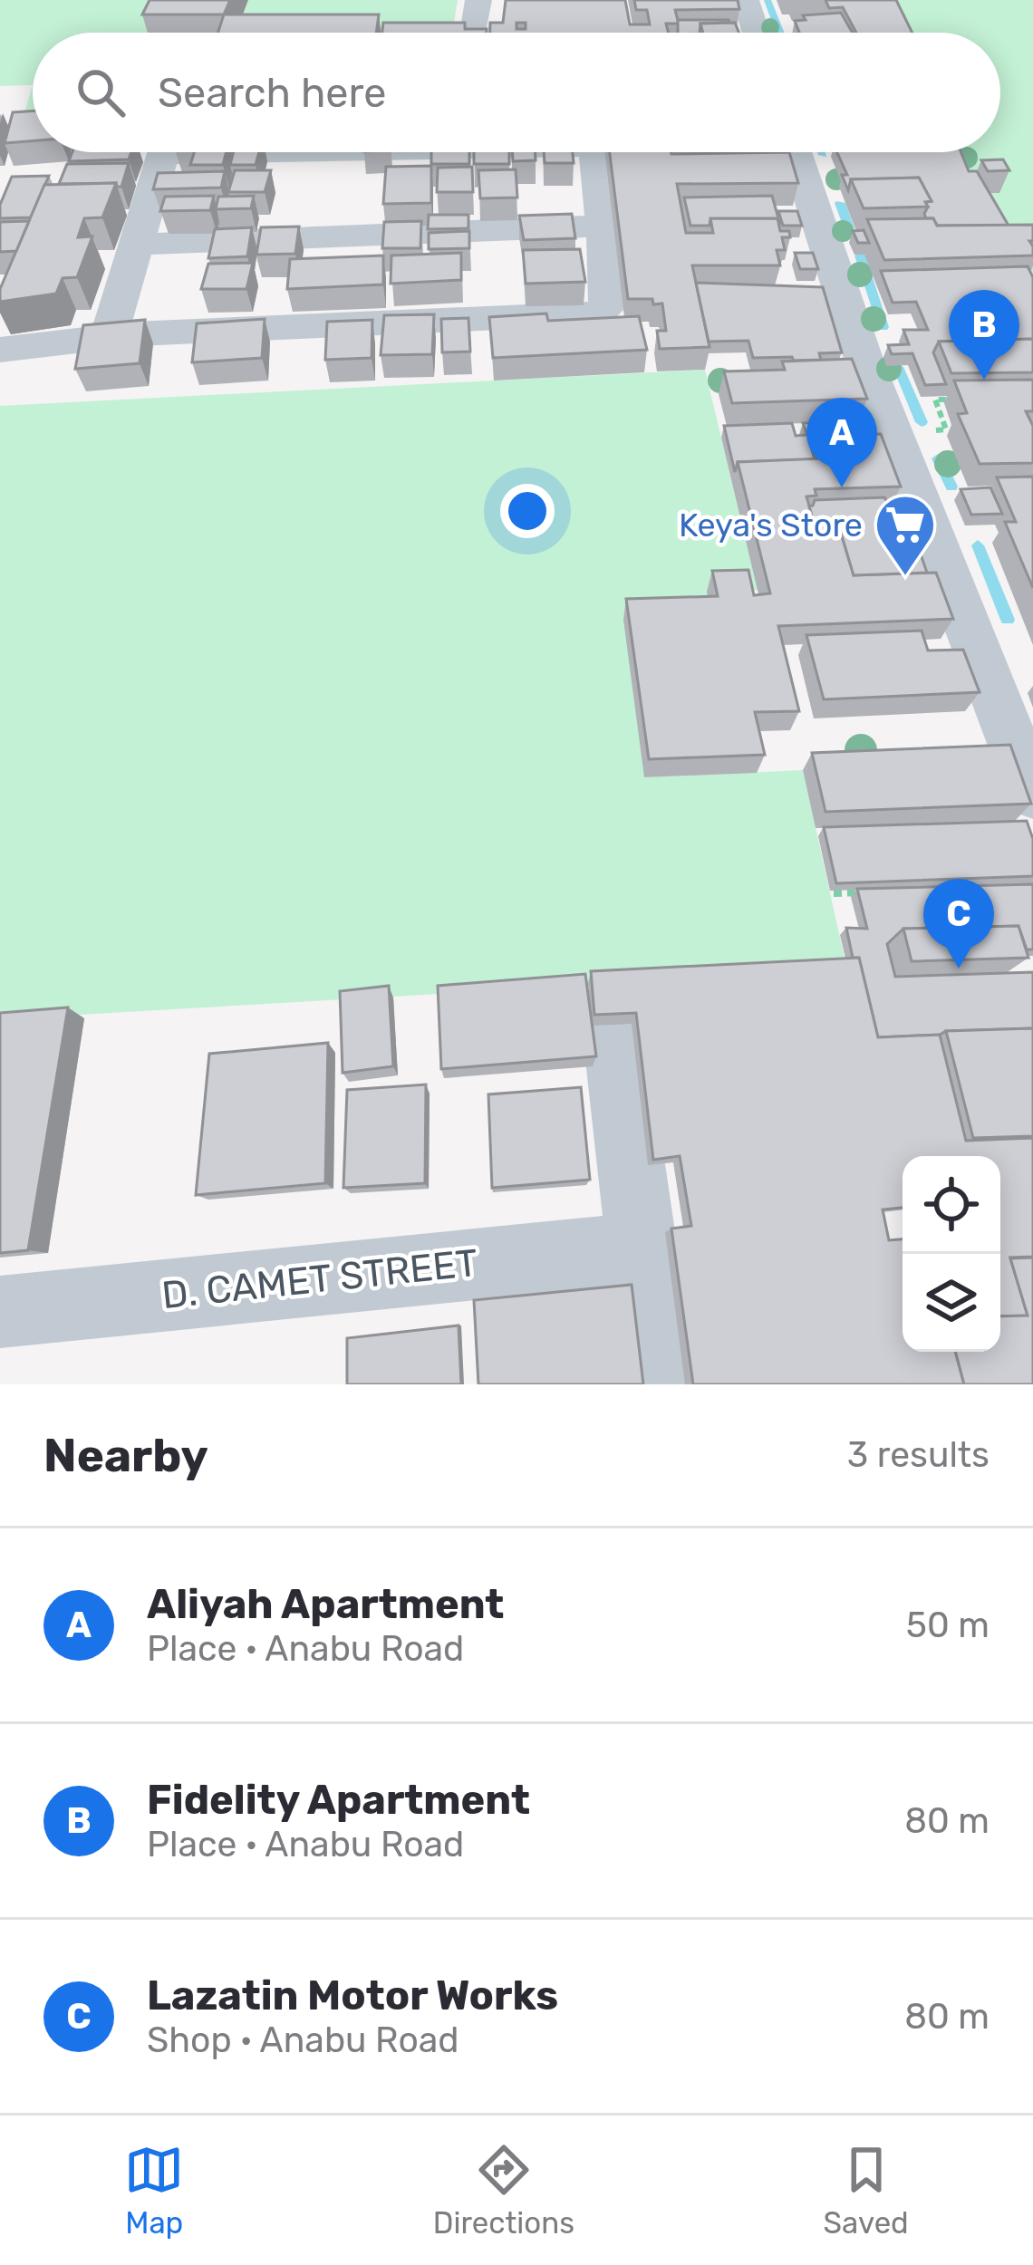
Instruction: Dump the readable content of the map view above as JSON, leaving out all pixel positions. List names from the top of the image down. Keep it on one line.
{"streets":{"street":["D. CAMET STREET"]},"places":{"supermarket":["Keya's Store"]},"page":{"search":"Search here","pins":["B","A","C"],"heading":["Nearby","3 results"],"list":[{"mark":"A","name":"Aliyah Apartment","note":"Place · Anabu Road","value":"50 m"},{"mark":"B","name":"Fidelity Apartment","note":"Place · Anabu Road","value":"80 m"},{"mark":"C","name":"Lazatin Motor Works","note":"Shop · Anabu Road","value":"80 m"}],"nav":["Map","Directions","Saved"]}}
